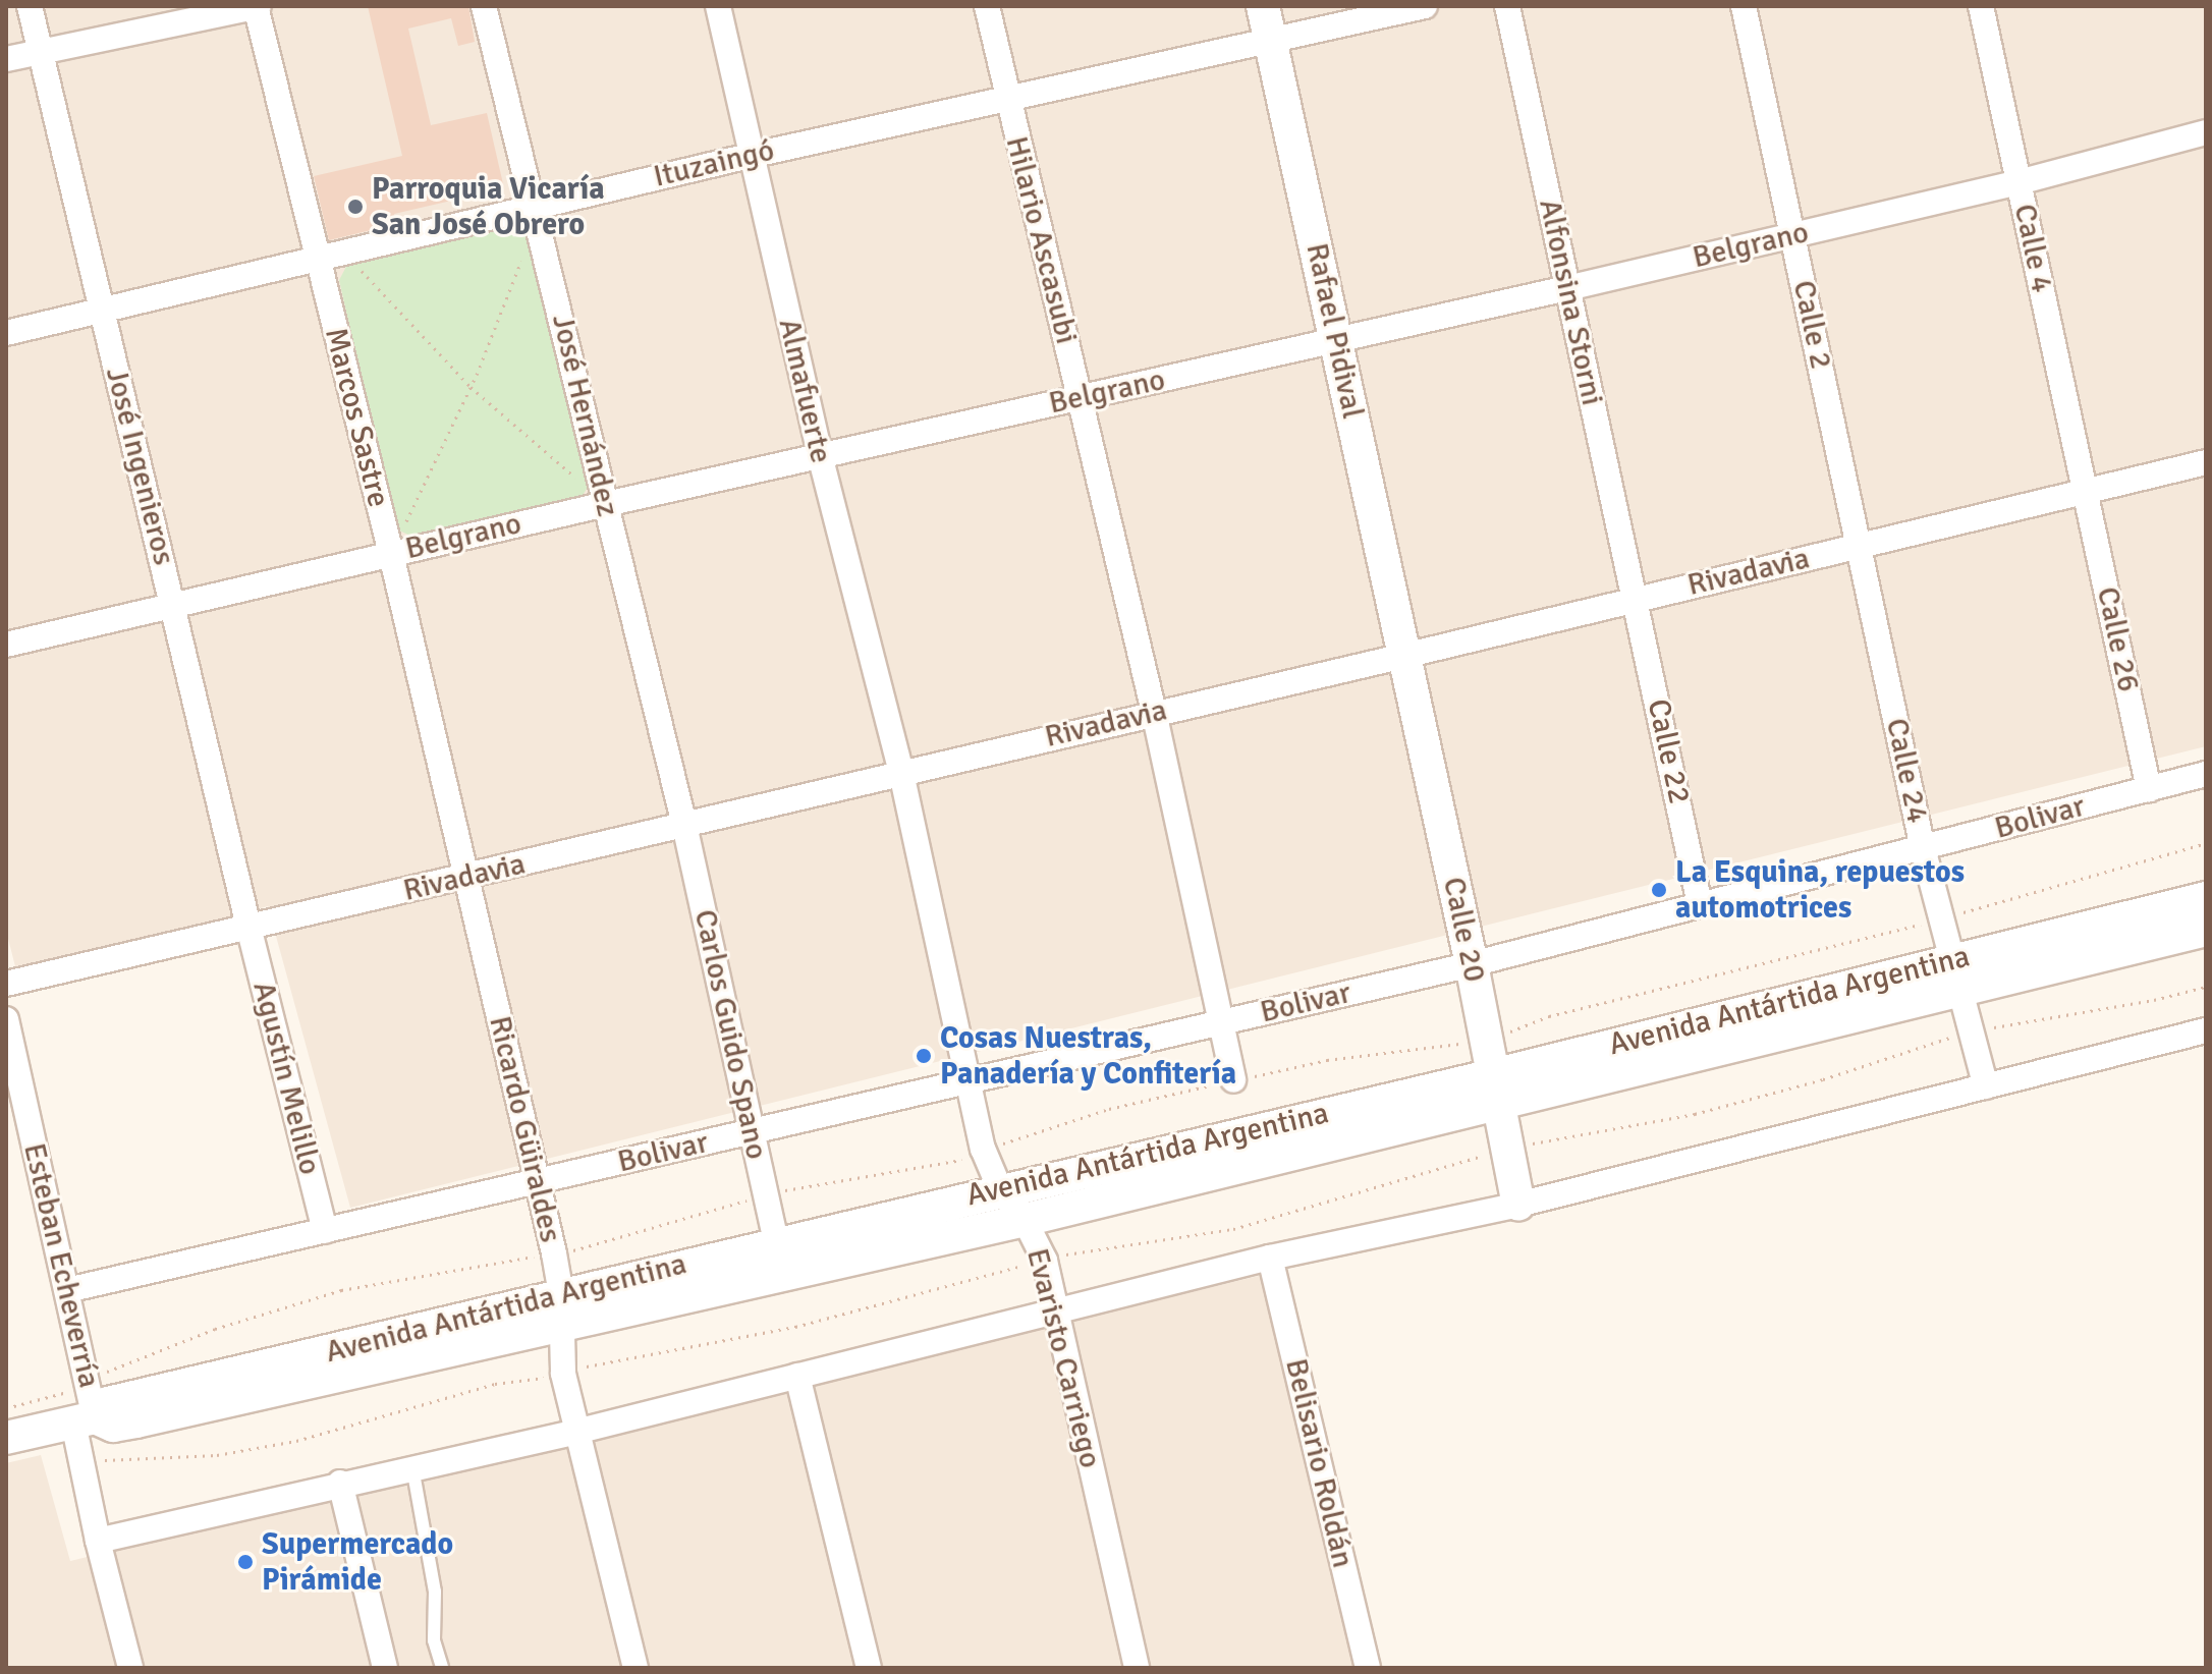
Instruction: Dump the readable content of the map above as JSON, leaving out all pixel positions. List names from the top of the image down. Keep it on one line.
{"streets":{"main road":["Rafael Pidival","Calle 20","Avenida Antártida Argentina"],"street":["Ituzaingó","Hilario Ascasubi","Belgrano","Calle 4","Alfonsina Storni","Calle 2","Almafuerte","José Hernández","Marcos Sastre","José Ingenieros","Rivadavia","Calle 26","Calle 22","Calle 24","Bolivar","Carlos Guido Spano","Agustín Melillo","Ricardo Güiraldes","Esteban Echeverría","Evaristo Carriego","Belisario Roldán"]},"crossings":[["Ituzaingó","Hilario Ascasubi"],["Ituzaingó","Rafael Pidival"],["Ituzaingó","Almafuerte"],["Ituzaingó","José Hernández"],["Ituzaingó","Marcos Sastre"],["Ituzaingó","José Ingenieros"],["Hilario Ascasubi","Belgrano"],["Hilario Ascasubi","Rivadavia"],["Belgrano","Calle 4"],["Belgrano","Alfonsina Storni"],["Belgrano","Calle 2"],["Belgrano","Rafael Pidival"],["Belgrano","Almafuerte"],["Belgrano","José Hernández"],["Belgrano","Marcos Sastre"],["Belgrano","José Ingenieros"],["Calle 4","Rivadavia"],["Calle 4","Calle 26"],["Alfonsina Storni","Rivadavia"],["Alfonsina Storni","Calle 22"],["Calle 2","Rivadavia"],["Calle 2","Calle 24"],["Rafael Pidival","Rivadavia"],["Rafael Pidival","Calle 20"],["Almafuerte","Rivadavia"],["Almafuerte","Evaristo Carriego"],["José Hernández","Rivadavia"],["José Hernández","Carlos Guido Spano"],["Marcos Sastre","Rivadavia"],["Marcos Sastre","Ricardo Güiraldes"],["José Ingenieros","Rivadavia"],["José Ingenieros","Agustín Melillo"],["Rivadavia","Calle 26"],["Rivadavia","Calle 22"],["Rivadavia","Calle 24"],["Rivadavia","Calle 20"],["Rivadavia","Carlos Guido Spano"],["Rivadavia","Agustín Melillo"],["Rivadavia","Ricardo Güiraldes"],["Rivadavia","Evaristo Carriego"],["Calle 26","Bolivar"],["Calle 22","Bolivar"],["Calle 24","Bolivar"],["Calle 24","Avenida Antártida Argentina"],["Bolivar","Calle 20"],["Bolivar","Carlos Guido Spano"],["Bolivar","Agustín Melillo"],["Bolivar","Ricardo Güiraldes"],["Bolivar","Esteban Echeverría"],["Bolivar","Evaristo Carriego"],["Calle 20","Avenida Antártida Argentina"],["Avenida Antártida Argentina","Carlos Guido Spano"],["Avenida Antártida Argentina","Ricardo Güiraldes"],["Avenida Antártida Argentina","Esteban Echeverría"],["Avenida Antártida Argentina","Evaristo Carriego"]],"places":["Parroquia Vicaría San José Obrero","La Esquina, repuestos automotrices","Cosas Nuestras, Panadería y Confitería","Supermercado Pirámide"]}
